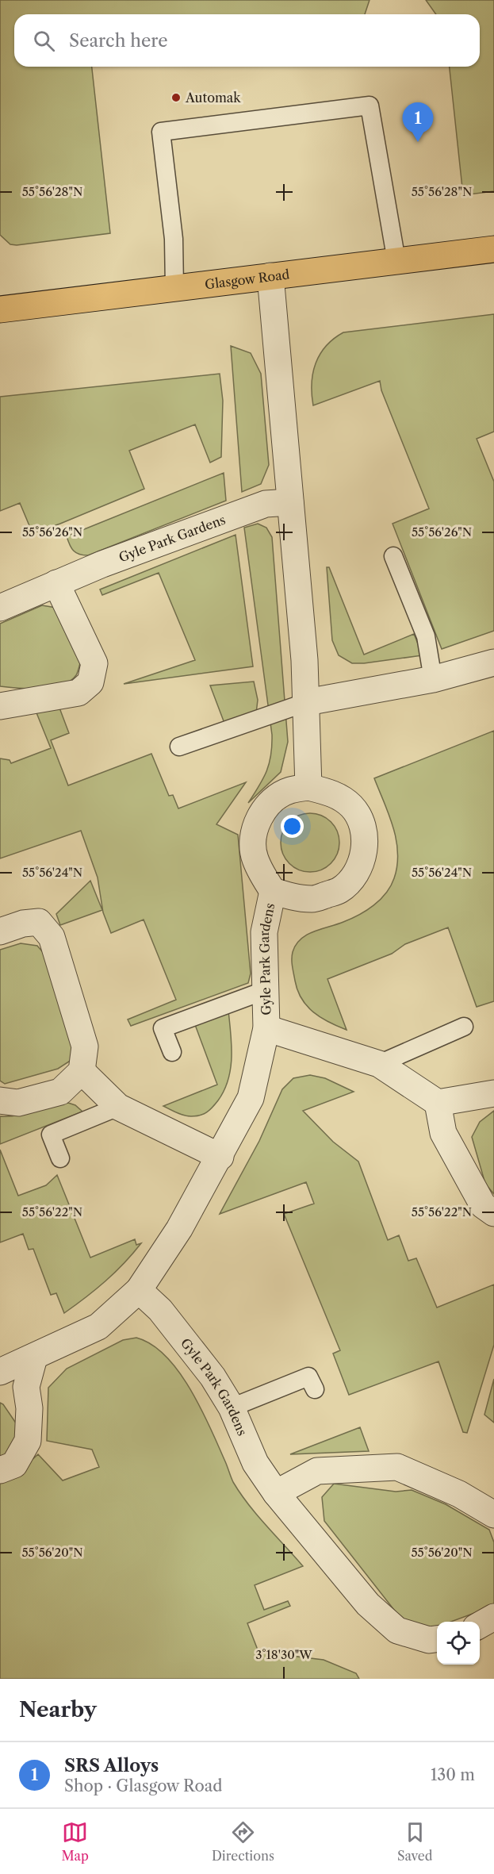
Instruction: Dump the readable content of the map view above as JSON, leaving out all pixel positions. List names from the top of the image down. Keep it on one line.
{"streets":{"main road":["Glasgow Road"],"street":["Gyle Park Gardens"]},"places":["Automak"],"page":{"search":"Search here","pins":"1","heading":"Nearby","list":[{"mark":"1","name":"SRS Alloys","note":"Shop · Glasgow Road","value":"130 m"}],"nav":["Map","Directions","Saved"]},"coordinates":["55°56'28\"N","55°56'26\"N","55°56'24\"N","55°56'22\"N","55°56'20\"N","3°18'30\"W"]}
